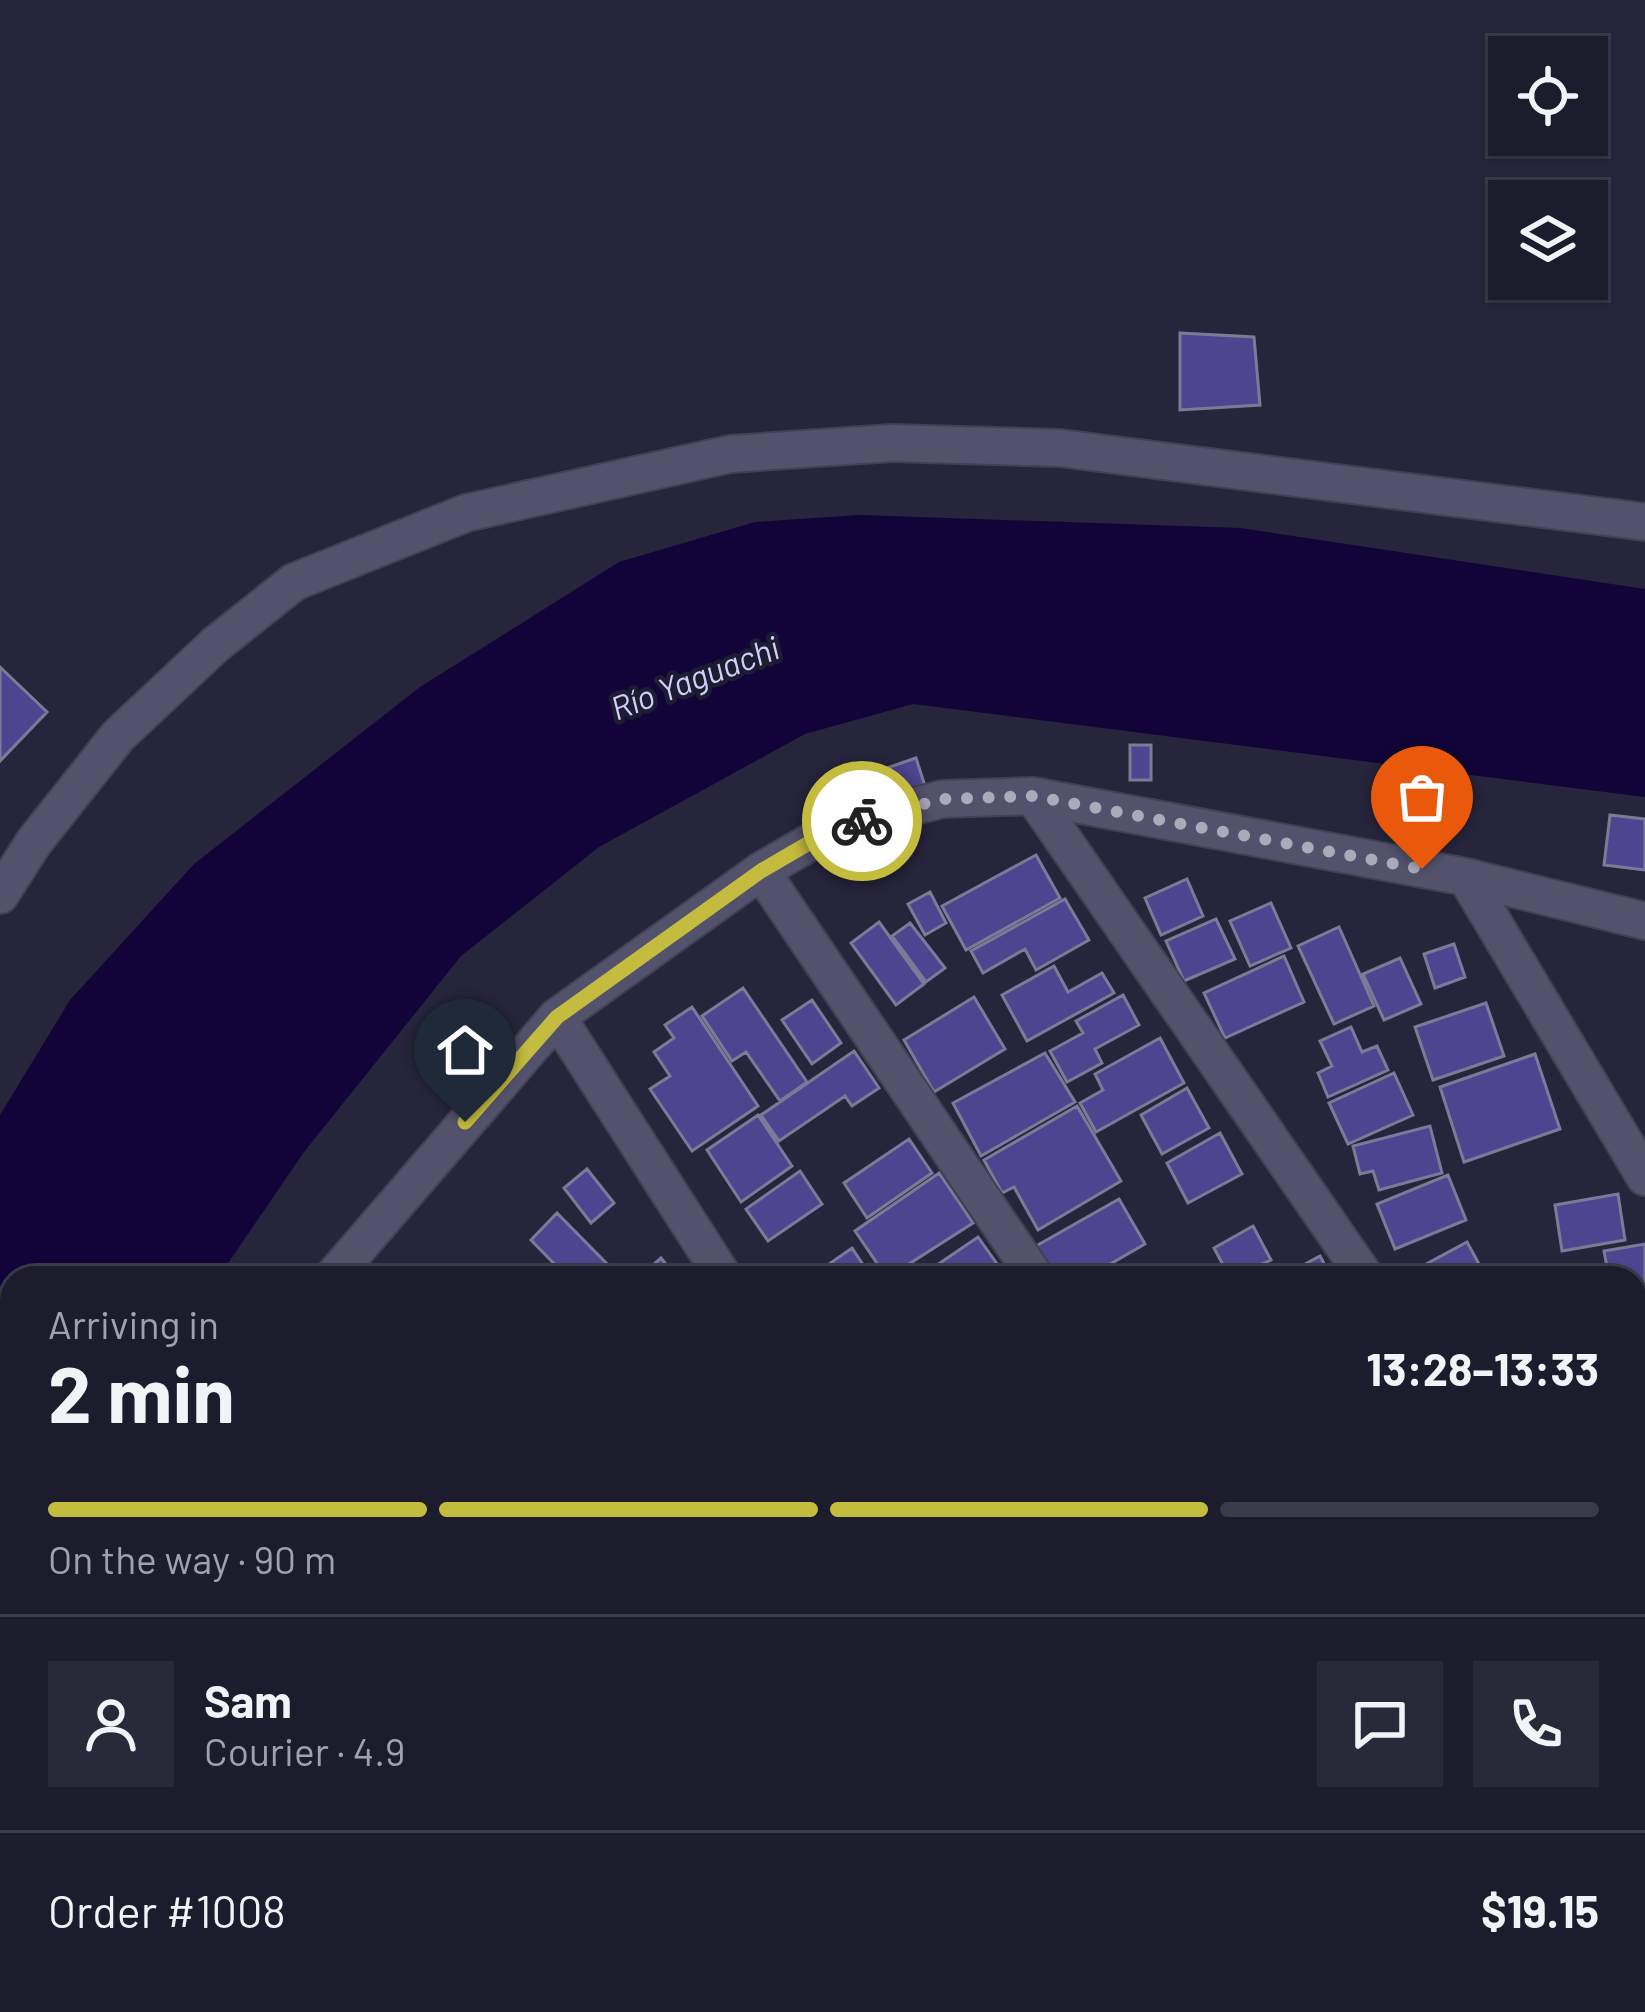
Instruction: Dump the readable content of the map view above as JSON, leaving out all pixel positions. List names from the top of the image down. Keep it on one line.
{"water":["Río Yaguachi"],"page":{"heading":["2 min","Arriving in","13:28–13:33"],"panel":["Sam","Courier · 4.9","Order #1008","$19.15"],"bar":"On the way · 90 m"}}
